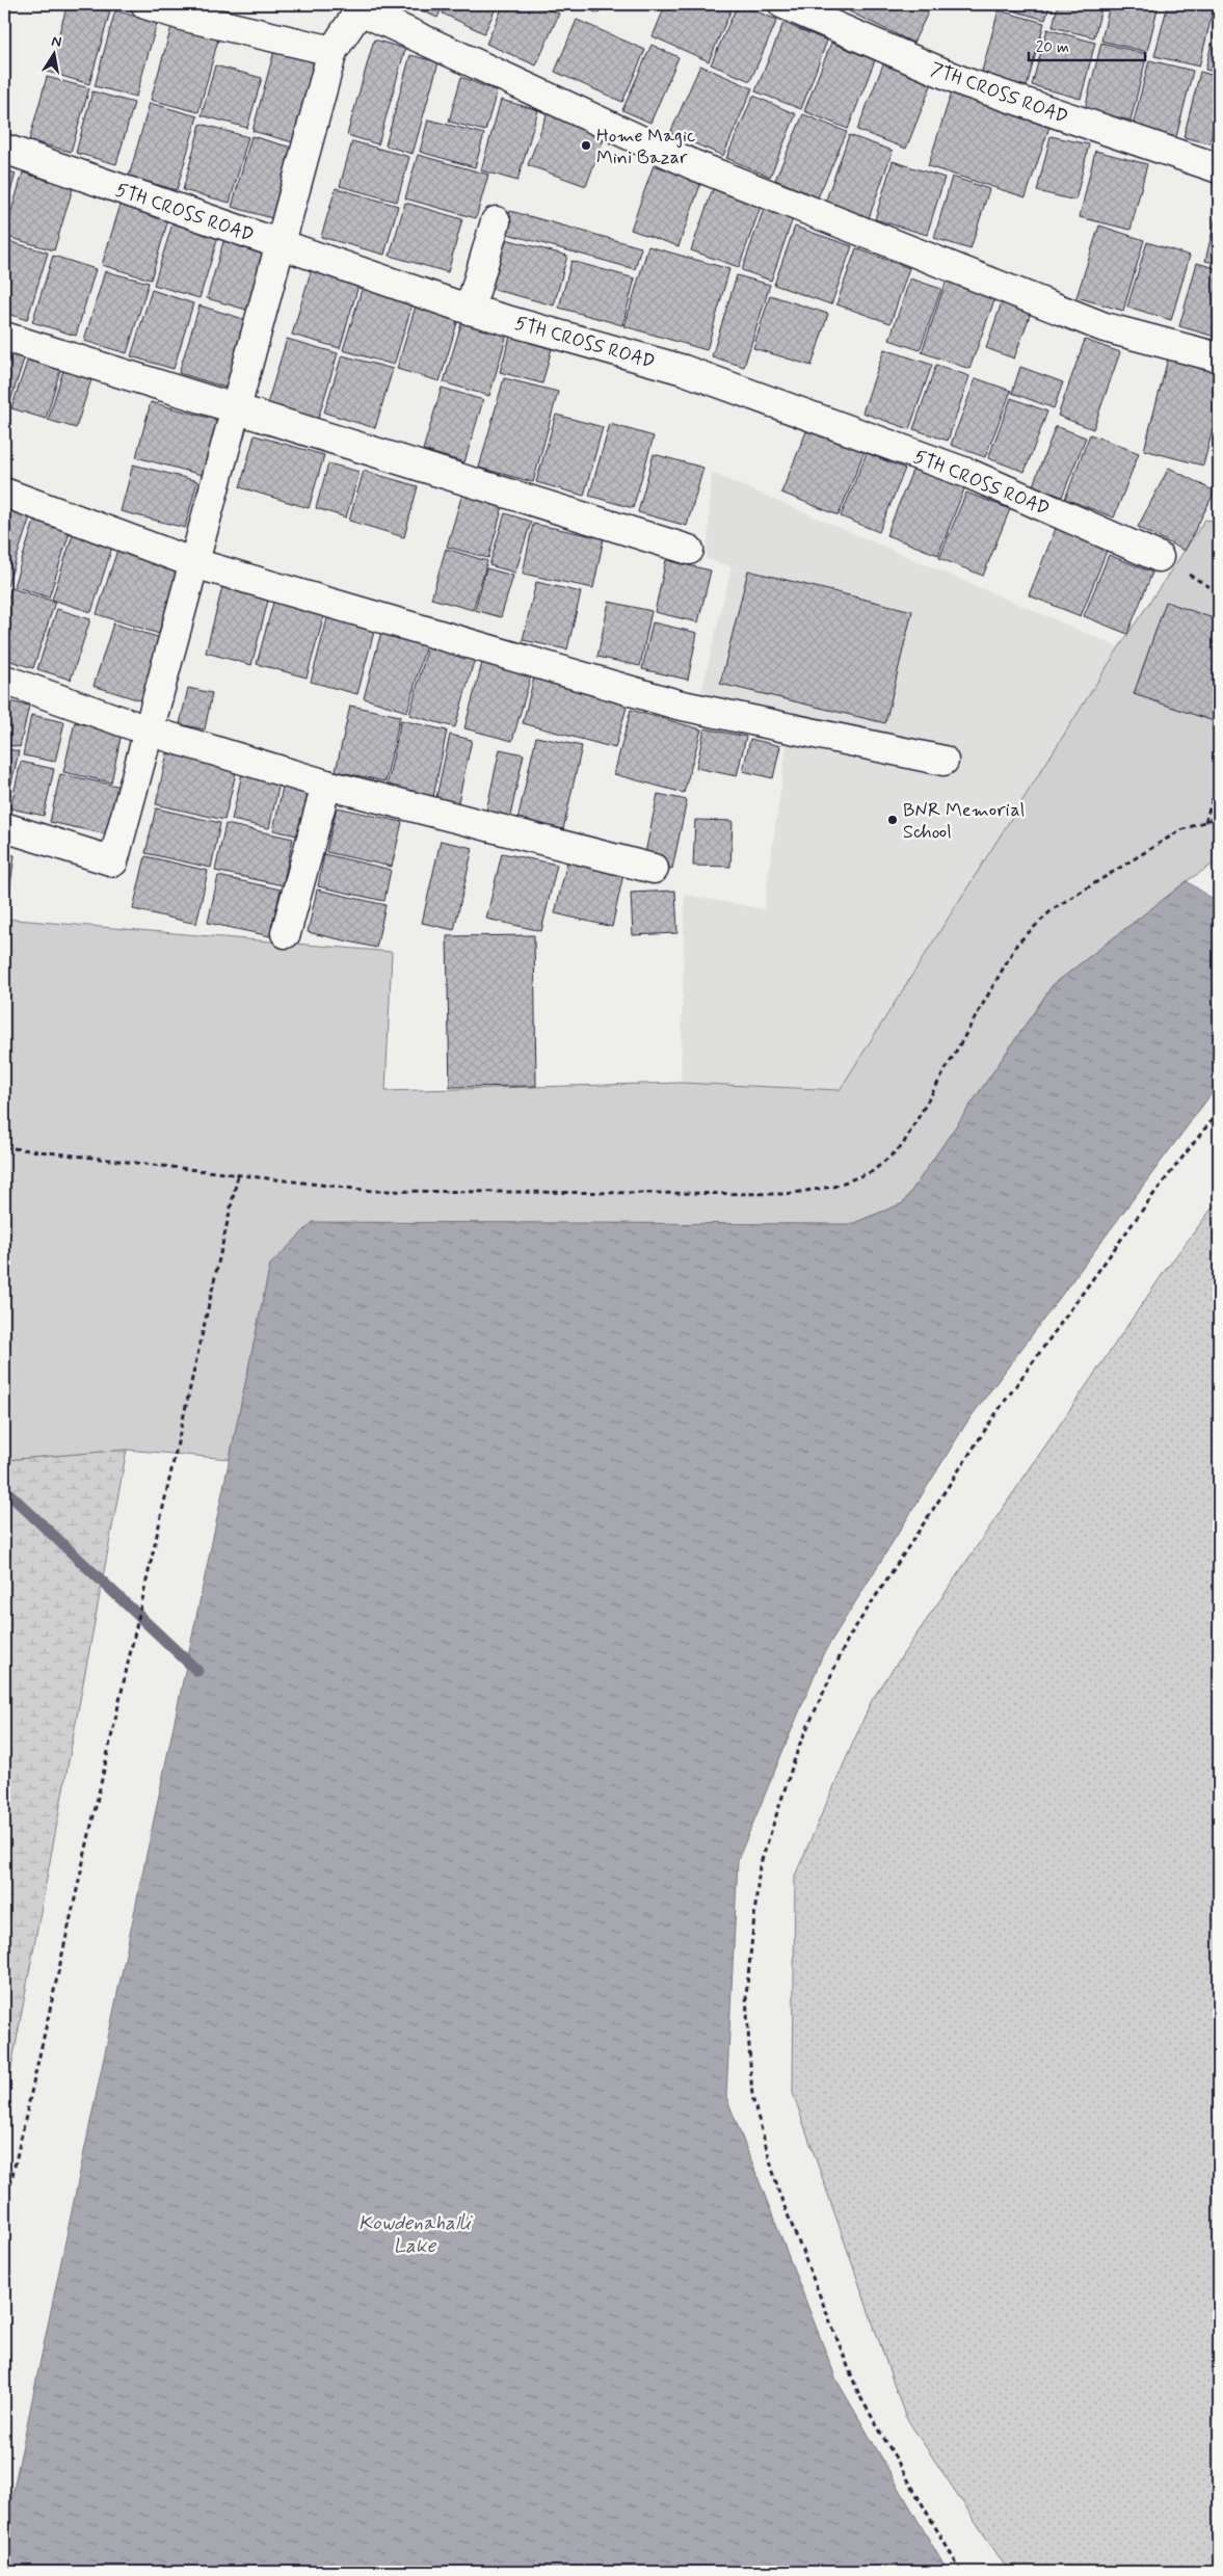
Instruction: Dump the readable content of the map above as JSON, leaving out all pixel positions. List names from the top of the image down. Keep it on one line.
{"streets":{"street":["7TH CROSS ROAD","5TH CROSS ROAD"]},"water":["Kowdenahalli Lake"],"places":["Home Magic Mini Bazar","BNR Memorial School"],"scale_bar":"20 m","north":"top"}
